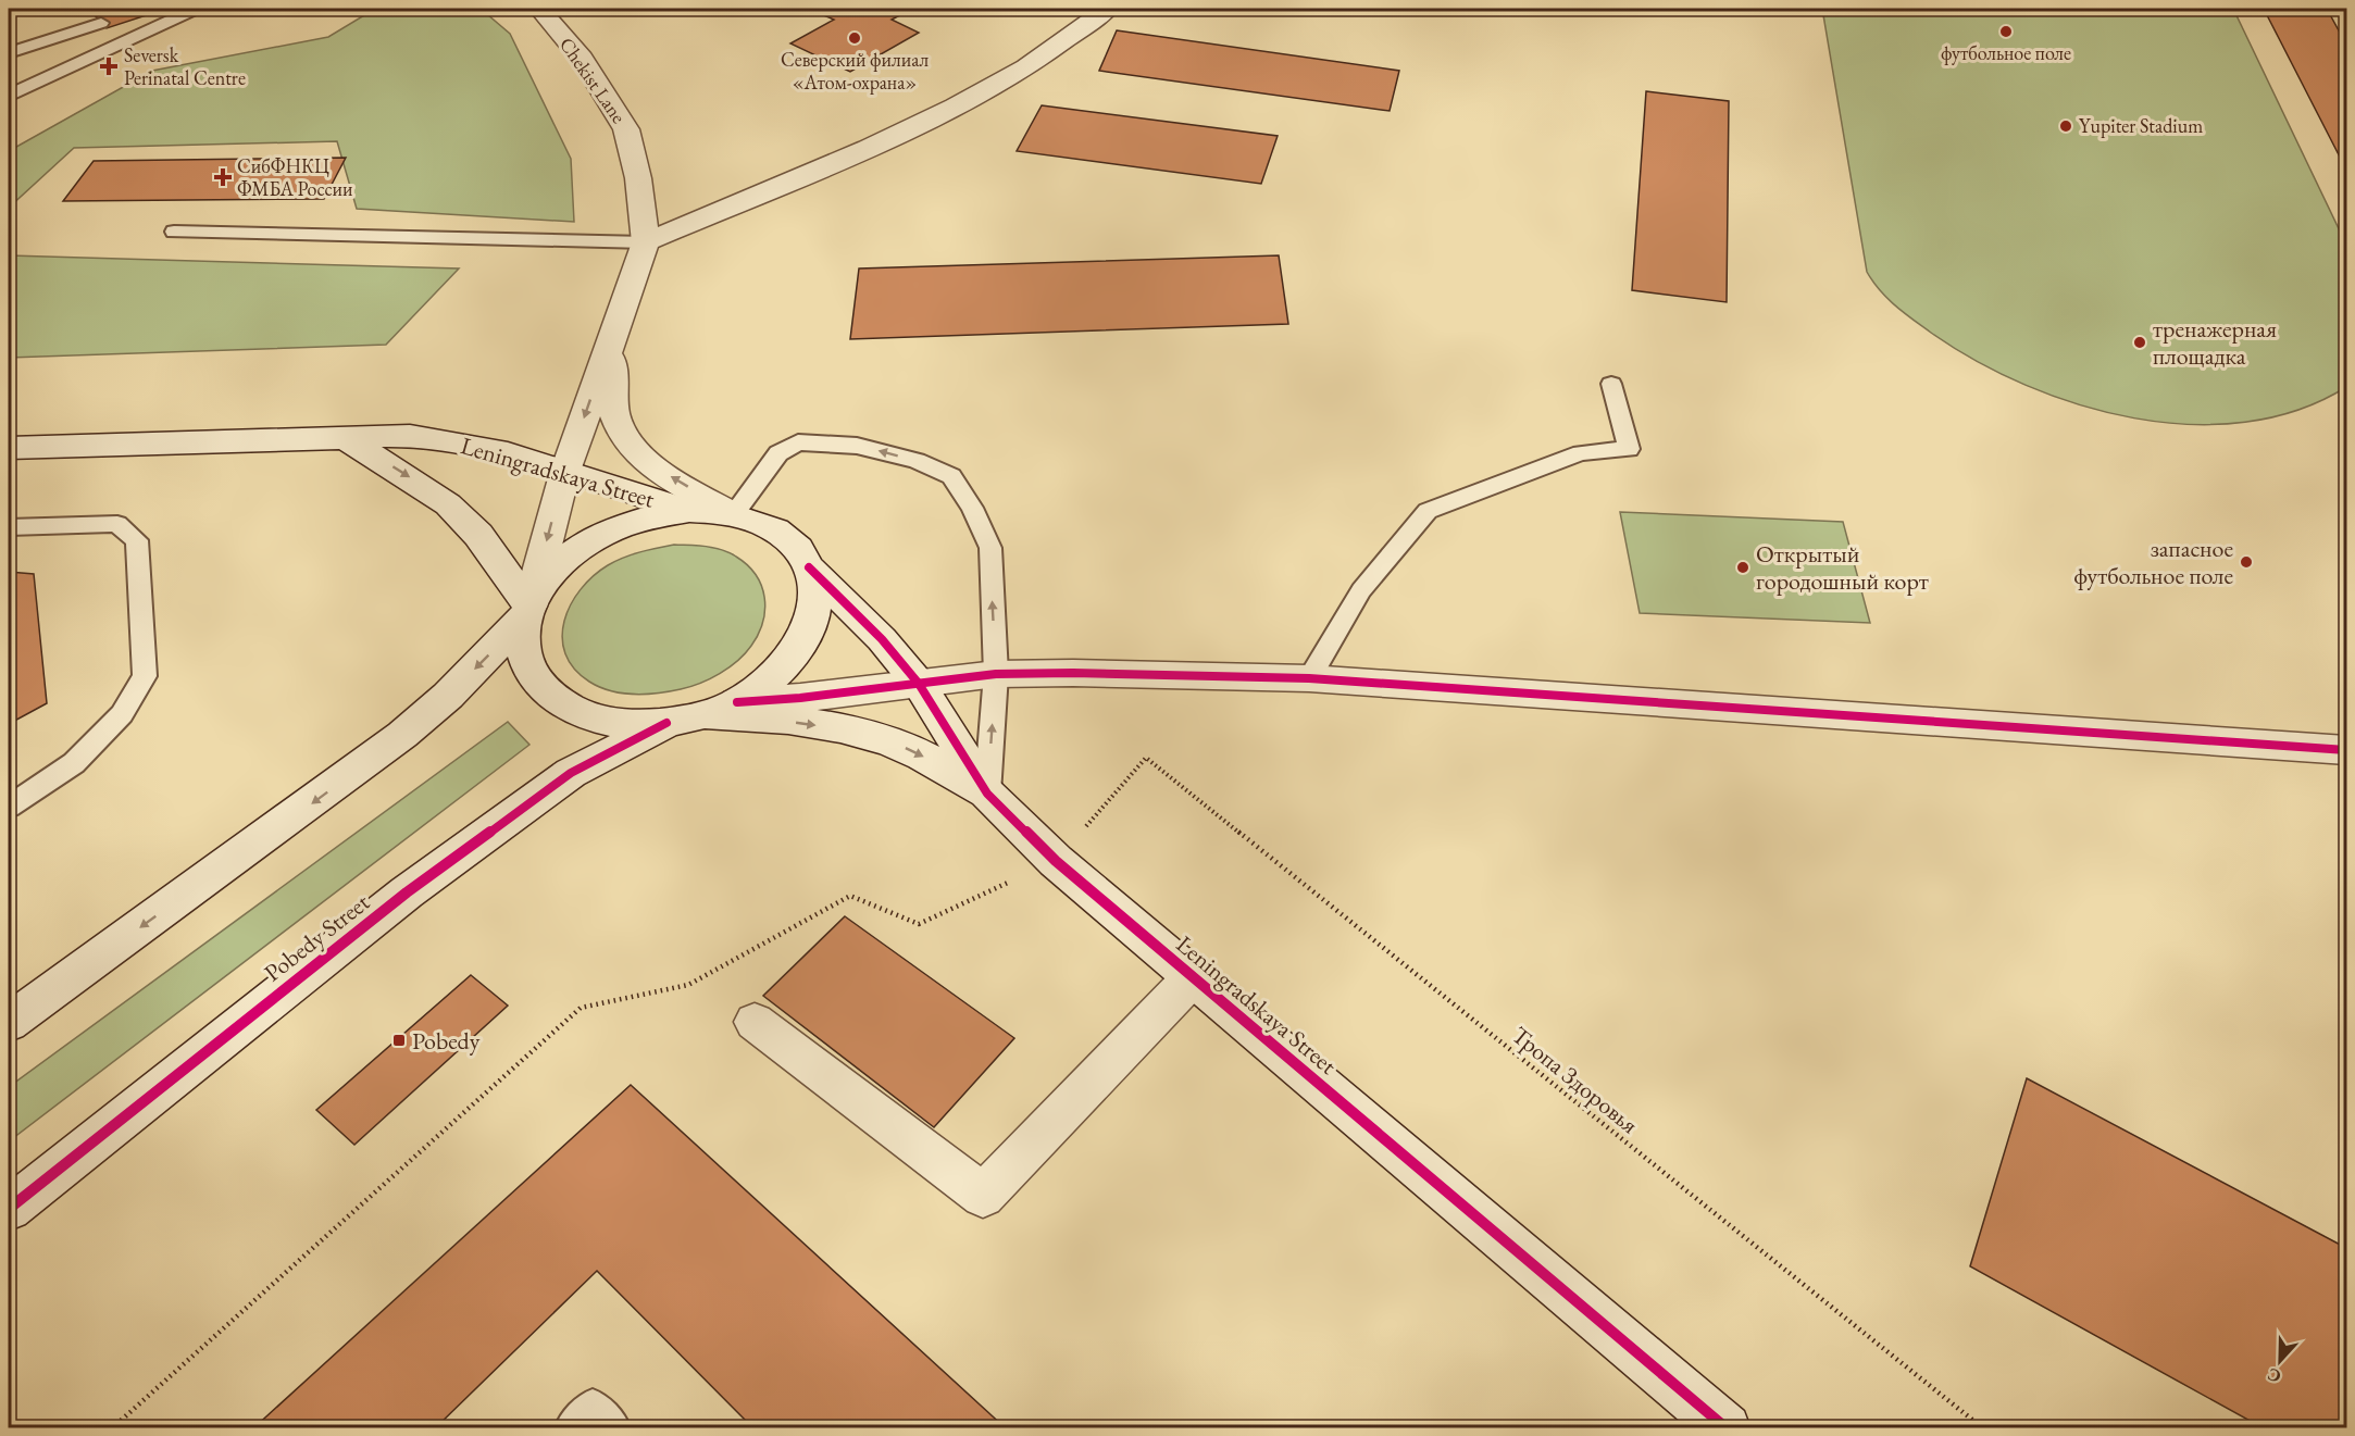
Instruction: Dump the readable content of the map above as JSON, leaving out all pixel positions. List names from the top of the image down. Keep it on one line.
{"streets":{"street":["Chekist Lane","Leningradskaya Street","Pobedy Street"],"path":["Тропа Здоровья"]},"crossings":[["Chekist Lane","Leningradskaya Street"],["Chekist Lane","Pobedy Street"],["Leningradskaya Street","Pobedy Street"],["Leningradskaya Street","Тропа Здоровья"]],"places":{"other":["футбольное поле","Северский филиал «Атом-охрана»","Yupiter Stadium","тренажерная площадка","запасное футбольное поле","Открытый городошный корт"],"health":["Seversk Perinatal Centre","СибФНКЦ ФМБА России"],"transit":["Pobedy"]},"north":"bottom"}
